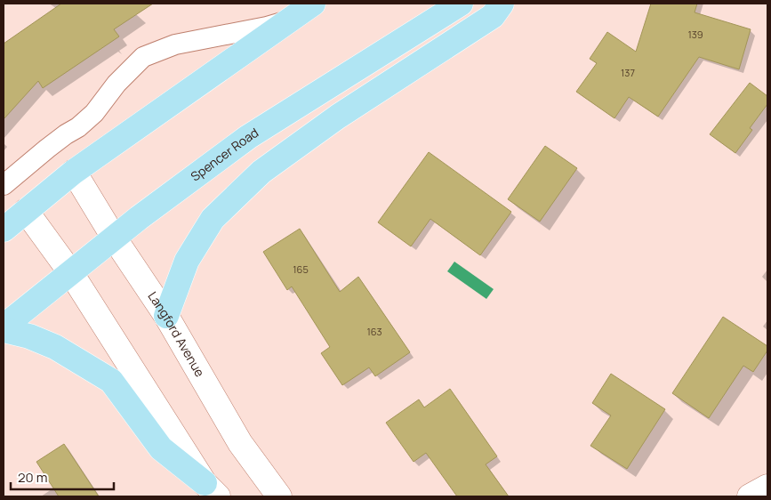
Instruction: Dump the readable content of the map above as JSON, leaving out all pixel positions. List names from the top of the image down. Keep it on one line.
{"streets":{"main road":["Spencer Road","Langford Avenue"]},"crossings":[["Spencer Road","Langford Avenue"]],"house_numbers":["139","137","165","163"],"scale_bar":"20 m"}
